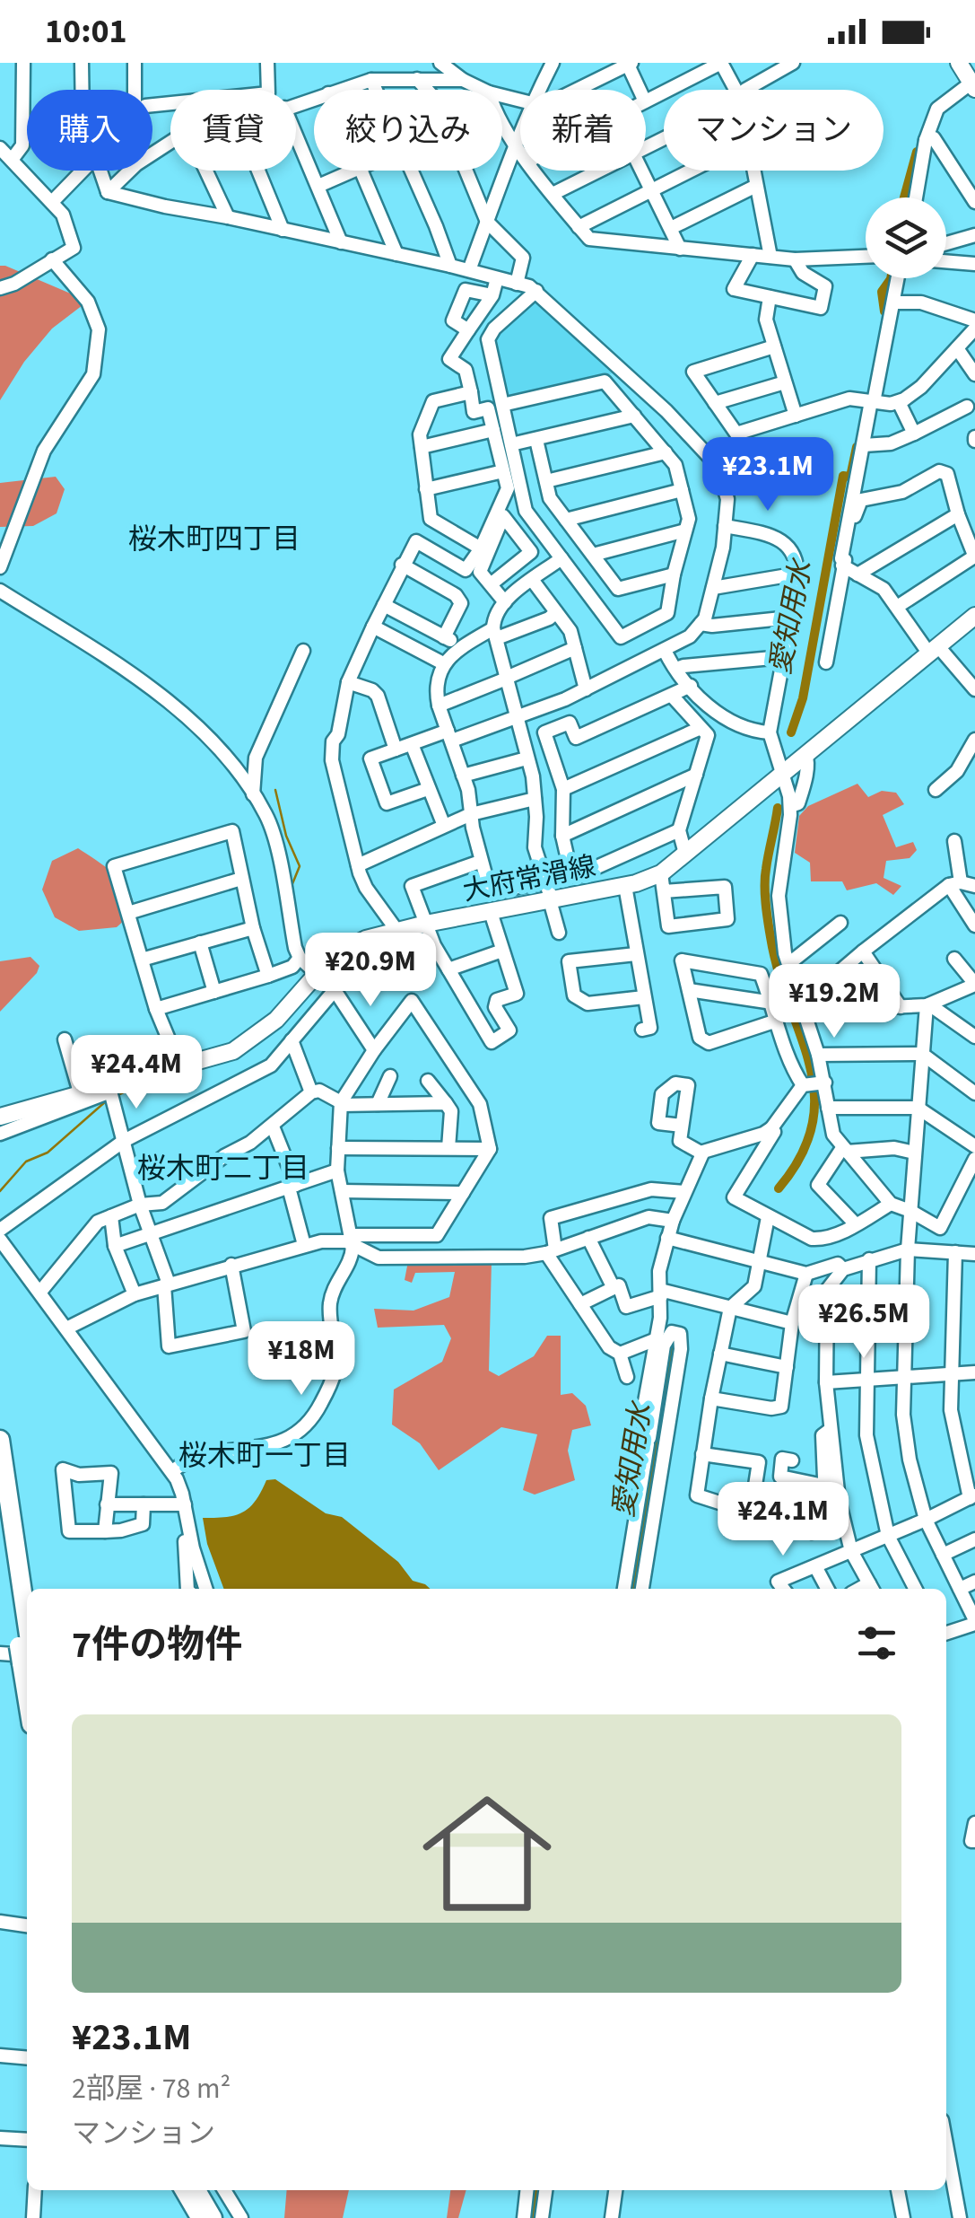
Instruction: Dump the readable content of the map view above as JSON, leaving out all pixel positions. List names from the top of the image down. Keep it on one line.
{"streets":{"main road":["大府常滑線"]},"districts":["桜木町四丁目","桜木町二丁目","桜木町一丁目"],"water":["愛知用水"],"page":{"status":"10:01","chip":["購入","賃貸","絞り込み","新着","マンション"],"price":["¥23.1M","¥20.9M","¥19.2M","¥24.4M","¥26.5M","¥18M","¥24.1M"],"heading":"7件の物件","list":[{"name":"¥23.1M","note":"2部屋 · 78 m² · マンション"}]}}
